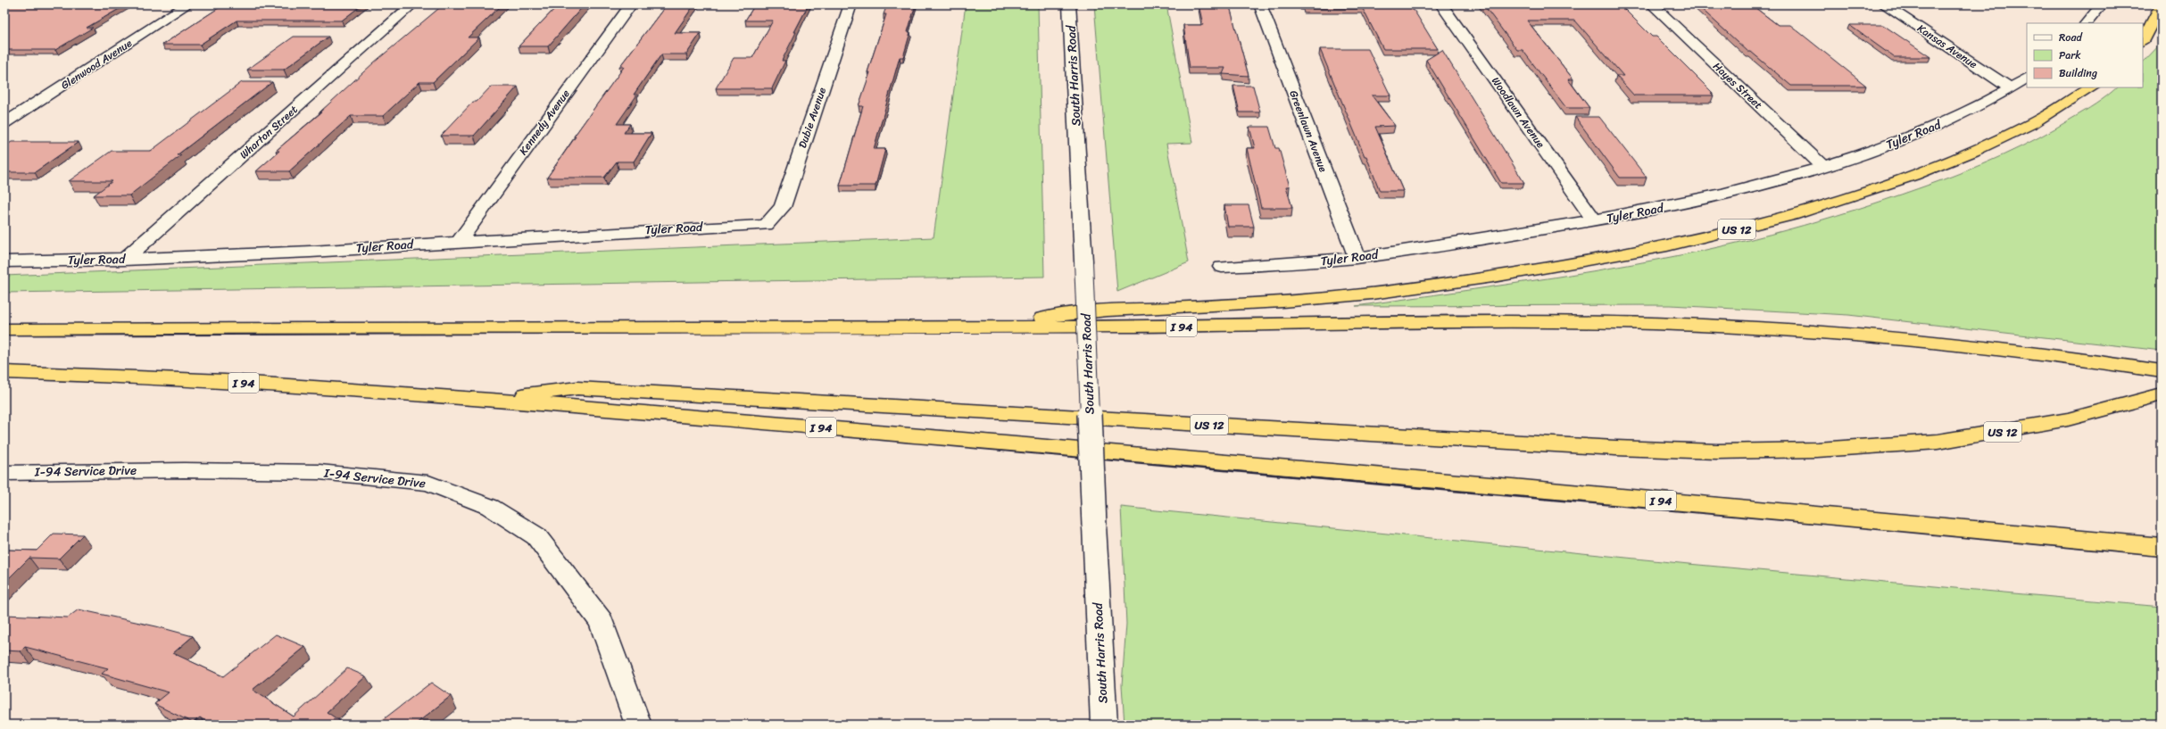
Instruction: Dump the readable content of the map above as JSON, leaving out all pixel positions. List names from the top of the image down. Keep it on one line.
{"streets":{"highway":["US 12","I 94"],"street":["Kansas Avenue","Glenwood Avenue","South Harris Road","Hayes Street","Woodlawn Avenue","Dubie Avenue","Kennedy Avenue","Greenlawn Avenue","Wharton Street","Tyler Road","I-94 Service Drive"]},"crossings":[["Kansas Avenue","Tyler Road"],["Hayes Street","Tyler Road"],["Woodlawn Avenue","Tyler Road"],["Dubie Avenue","Tyler Road"],["Kennedy Avenue","Tyler Road"],["Greenlawn Avenue","Tyler Road"],["Wharton Street","Tyler Road"],["US 12","I 94"]],"legend":["Road","Park","Building"]}
